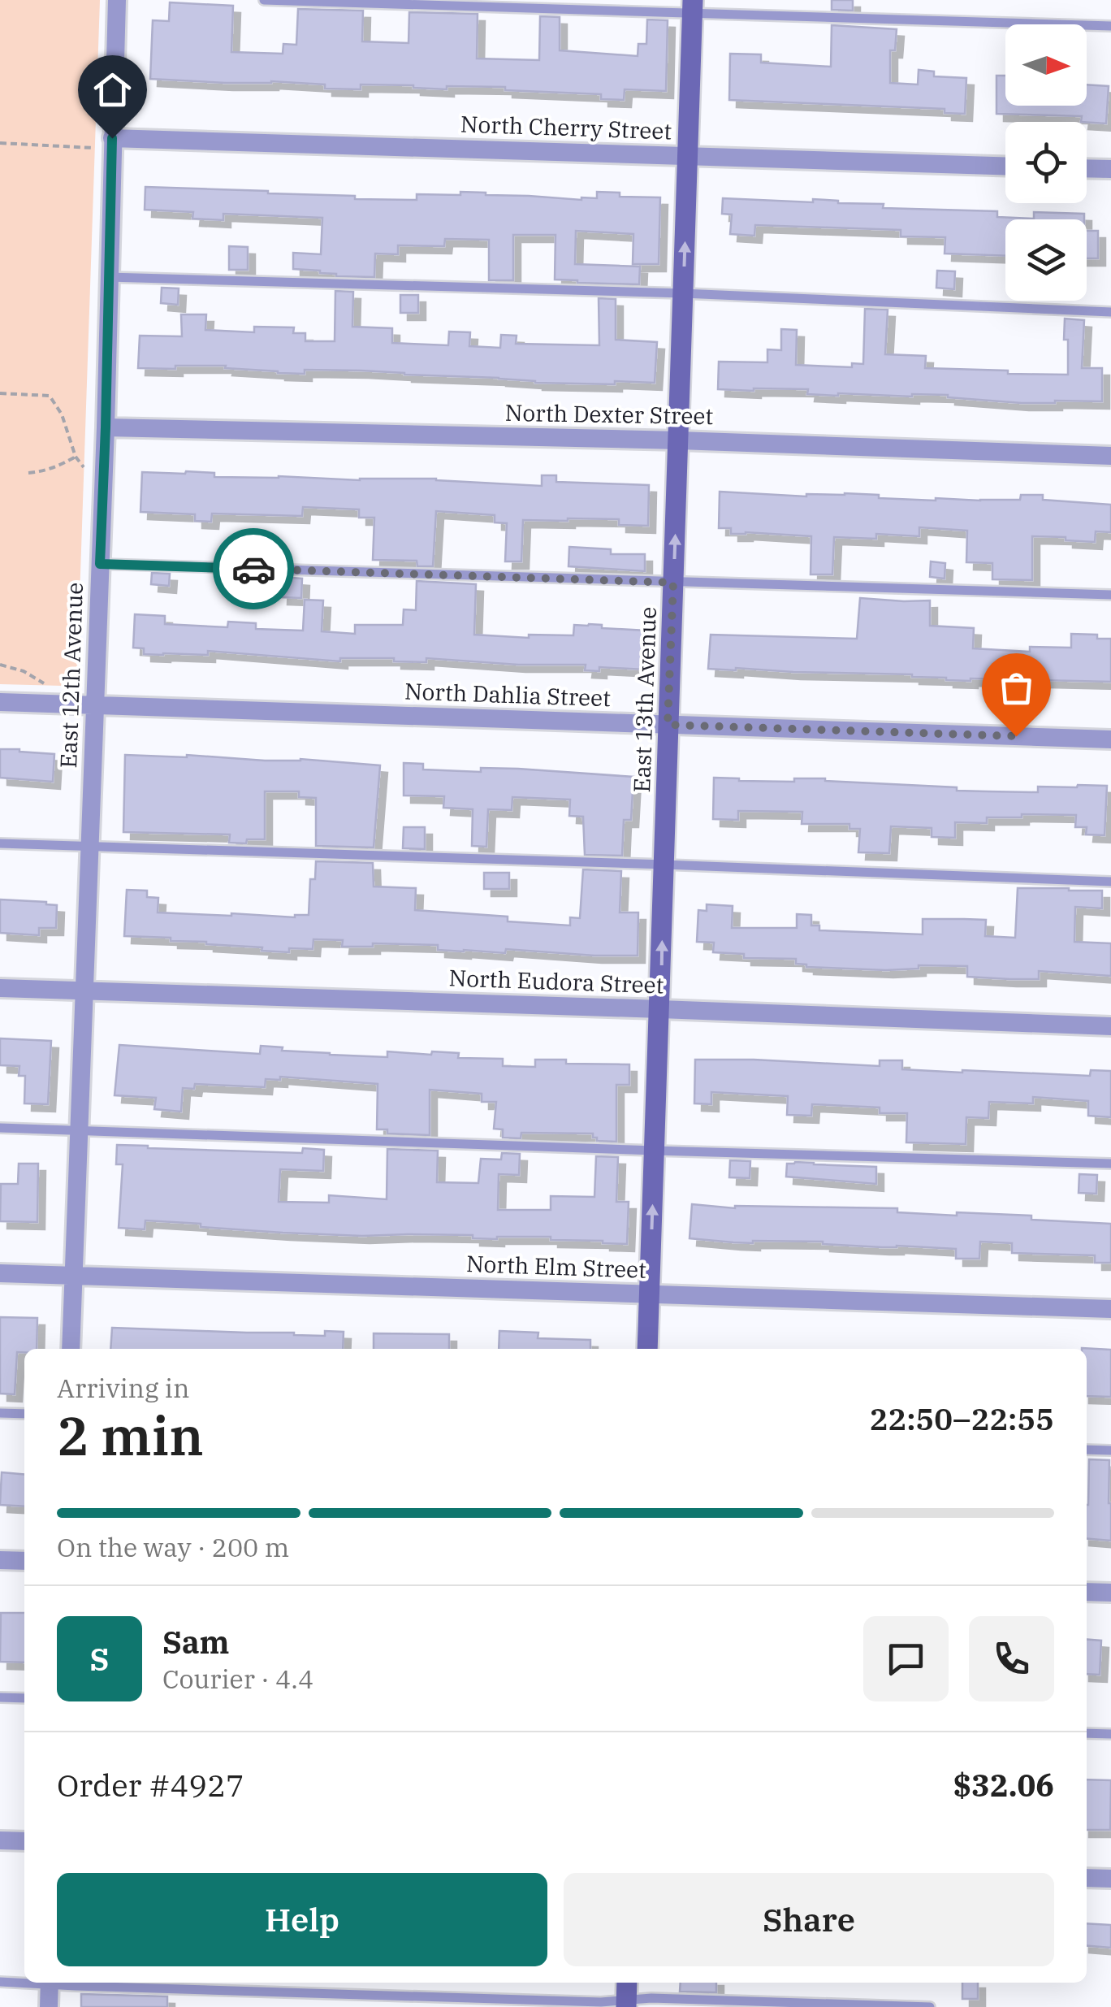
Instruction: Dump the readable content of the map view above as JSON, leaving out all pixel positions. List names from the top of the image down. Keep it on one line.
{"streets":{"main road":["East 13th Avenue"],"street":["North Cherry Street","North Dexter Street","East 12th Avenue","North Dahlia Street","North Eudora Street","North Elm Street"]},"crossings":[["North Cherry Street","East 12th Avenue"],["North Cherry Street","East 13th Avenue"],["North Dexter Street","East 12th Avenue"],["North Dexter Street","East 13th Avenue"],["East 12th Avenue","North Dahlia Street"],["East 12th Avenue","North Eudora Street"],["East 12th Avenue","North Elm Street"],["North Dahlia Street","East 13th Avenue"],["East 13th Avenue","North Eudora Street"],["East 13th Avenue","North Elm Street"]],"one_way":["East 13th Avenue"],"north":"right","page":{"heading":["2 min","Arriving in","22:50–22:55"],"panel":["Sam","Courier · 4.4","Order #4927","$32.06"],"bar":"On the way · 200 m","round":"S","buttons":["Help","Share"]}}
